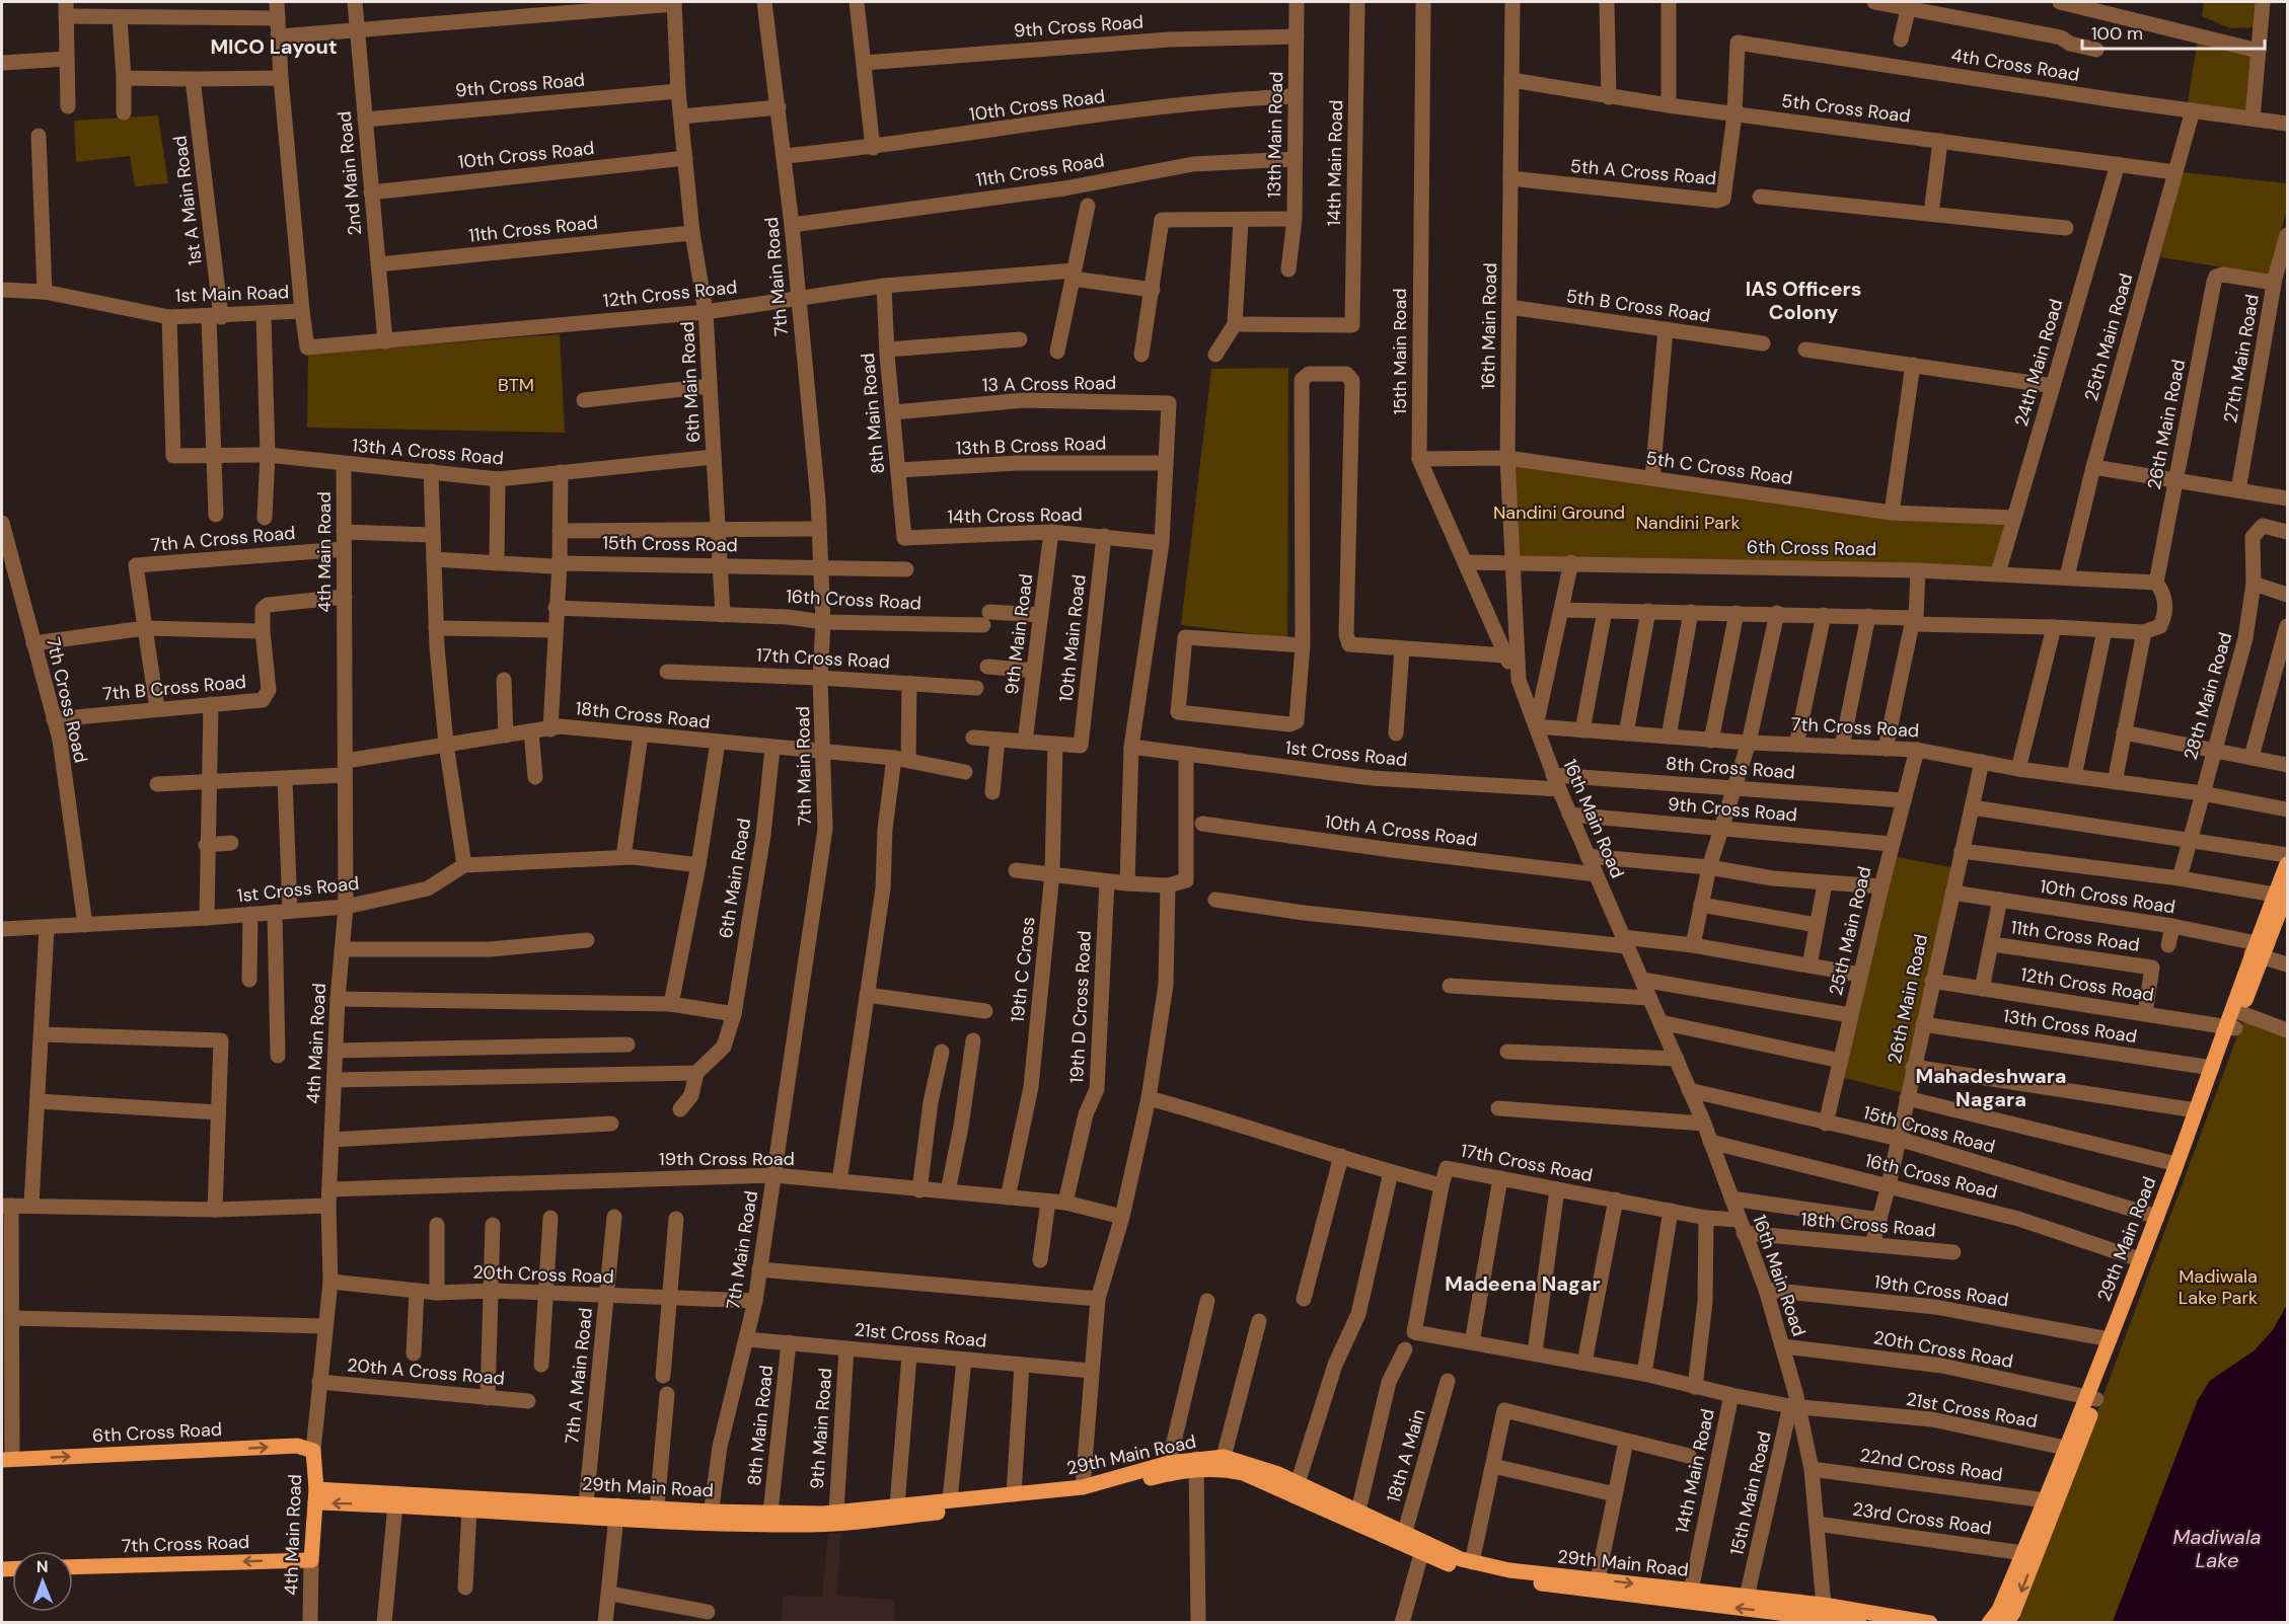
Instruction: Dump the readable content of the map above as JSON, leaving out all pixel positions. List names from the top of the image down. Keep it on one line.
{"streets":{"main road":["6th Cross Road","4th Main Road","7th Cross Road","29th Main Road"],"street":["9th Cross Road","4th Cross Road","10th Cross Road","5th Cross Road","13th Main Road","14th Main Road","11th Cross Road","5th A Cross Road","2nd Main Road","1st A Main Road","7th Main Road","1st Main Road","12th Cross Road","5th B Cross Road","16th Main Road","25th Main Road","15th Main Road","27th Main Road","24th Main Road","6th Main Road","13 A Cross Road","8th Main Road","26th Main Road","13th B Cross Road","13th A Cross Road","5th C Cross Road","14th Cross Road","7th A Cross Road","15th Cross Road","16th Cross Road","9th Main Road","10th Main Road","17th Cross Road","7th B Cross Road","28th Main Road","18th Cross Road","1st Cross Road","8th Cross Road","10th A Cross Road","19th C Cross","19th D Cross Road","13th Cross Road","19th Cross Road","20th Cross Road","21st Cross Road","20th A Cross Road","7th A Main Road","18th A Main","22nd Cross Road","23rd Cross Road"]},"crossings":[["9th Cross Road","13th Main Road"],["9th Cross Road","2nd Main Road"],["9th Cross Road","16th Main Road"],["9th Cross Road","25th Main Road"],["9th Cross Road","6th Main Road"],["4th Cross Road","5th Cross Road"],["4th Cross Road","5th A Cross Road"],["4th Cross Road","25th Main Road"],["10th Cross Road","13th Main Road"],["10th Cross Road","2nd Main Road"],["10th Cross Road","7th Main Road"],["10th Cross Road","6th Main Road"],["10th Cross Road","26th Main Road"],["10th Cross Road","29th Main Road"],["5th Cross Road","5th A Cross Road"],["5th Cross Road","16th Main Road"],["5th Cross Road","25th Main Road"],["5th Cross Road","24th Main Road"],["13th Main Road","11th Cross Road"],["14th Main Road","29th Main Road"],["14th Main Road","21st Cross Road"],["11th Cross Road","2nd Main Road"],["11th Cross Road","7th Main Road"],["11th Cross Road","12th Cross Road"],["11th Cross Road","6th Main Road"],["5th A Cross Road","16th Main Road"],["2nd Main Road","12th Cross Road"],["1st A Main Road","1st Main Road"],["1st A Main Road","13th A Cross Road"],["7th Main Road","12th Cross Road"],["7th Main Road","15th Cross Road"],["7th Main Road","16th Cross Road"],["7th Main Road","17th Cross Road"],["7th Main Road","18th Cross Road"],["7th Main Road","19th Cross Road"],["7th Main Road","29th Main Road"],["7th Main Road","20th Cross Road"],["7th Main Road","21st Cross Road"],["1st Main Road","12th Cross Road"],["1st Main Road","13th A Cross Road"],["12th Cross Road","6th Main Road"],["12th Cross Road","8th Main Road"],["12th Cross Road","26th Main Road"],["12th Cross Road","29th Main Road"],["5th B Cross Road","16th Main Road"],["16th Main Road","15th Main Road"],["16th Main Road","5th C Cross Road"],["16th Main Road","15th Cross Road"],["16th Main Road","6th Cross Road"],["16th Main Road","16th Cross Road"],["16th Main Road","17th Cross Road"],["16th Main Road","7th Cross Road"],["16th Main Road","18th Cross Road"],["16th Main Road","1st Cross Road"],["16th Main Road","8th Cross Road"],["16th Main Road","10th A Cross Road"],["16th Main Road","19th Cross Road"],["16th Main Road","29th Main Road"],["16th Main Road","20th Cross Road"],["16th Main Road","21st Cross Road"],["16th Main Road","22nd Cross Road"],["16th Main Road","23rd Cross Road"],["25th Main Road","15th Cross Road"],["25th Main Road","6th Cross Road"],["25th Main Road","7th Cross Road"],["25th Main Road","8th Cross Road"],["15th Main Road","5th C Cross Road"],["15th Main Road","6th Cross Road"],["15th Main Road","29th Main Road"],["15th Main Road","21st Cross Road"],["27th Main Road","26th Main Road"],["24th Main Road","5th C Cross Road"],["24th Main Road","6th Cross Road"],["6th Main Road","13th A Cross Road"],["6th Main Road","15th Cross Road"],["6th Main Road","16th Cross Road"],["6th Main Road","18th Cross Road"],["13 A Cross Road","8th Main Road"],["13 A Cross Road","13th B Cross Road"],["8th Main Road","13th B Cross Road"],["8th Main Road","14th Cross Road"],["8th Main Road","29th Main Road"],["8th Main Road","21st Cross Road"],["26th Main Road","15th Cross Road"],["26th Main Road","6th Cross Road"],["26th Main Road","16th Cross Road"],["26th Main Road","7th Cross Road"],["26th Main Road","18th Cross Road"],["26th Main Road","13th Cross Road"],["13th A Cross Road","4th Main Road"],["14th Cross Road","9th Main Road"],["14th Cross Road","10th Main Road"],["7th A Cross Road","4th Main Road"],["15th Cross Road","29th Main Road"],["6th Cross Road","4th Main Road"],["4th Main Road","7th Cross Road"],["4th Main Road","18th Cross Road"],["4th Main Road","1st Cross Road"],["4th Main Road","19th Cross Road"],["4th Main Road","29th Main Road"],["4th Main Road","20th Cross Road"],["4th Main Road","20th A Cross Road"],["16th Cross Road","9th Main Road"],["16th Cross Road","29th Main Road"],["9th Main Road","29th Main Road"],["9th Main Road","21st Cross Road"],["10th Main Road","19th C Cross"],["17th Cross Road","18th Cross Road"],["17th Cross Road","21st Cross Road"],["7th B Cross Road","7th Cross Road"],["28th Main Road","7th Cross Road"],["7th Cross Road","1st Cross Road"],["1st Cross Road","8th Cross Road"],["19th C Cross","19th Cross Road"],["19th D Cross Road","19th Cross Road"],["13th Cross Road","29th Main Road"],["19th Cross Road","29th Main Road"],["29th Main Road","20th Cross Road"],["29th Main Road","21st Cross Road"],["29th Main Road","7th A Main Road"],["29th Main Road","18th A Main"],["29th Main Road","22nd Cross Road"],["29th Main Road","23rd Cross Road"],["20th Cross Road","7th A Main Road"]],"districts":["MICO Layout","IAS Officers Colony","Mahadeshwara Nagara","Madeena Nagar"],"water":["Madiwala Lake"],"parks":["BTM","Nandini Ground","Nandini Park","Madiwala Lake Park"],"scale_bar":"100 m","north":"top"}
